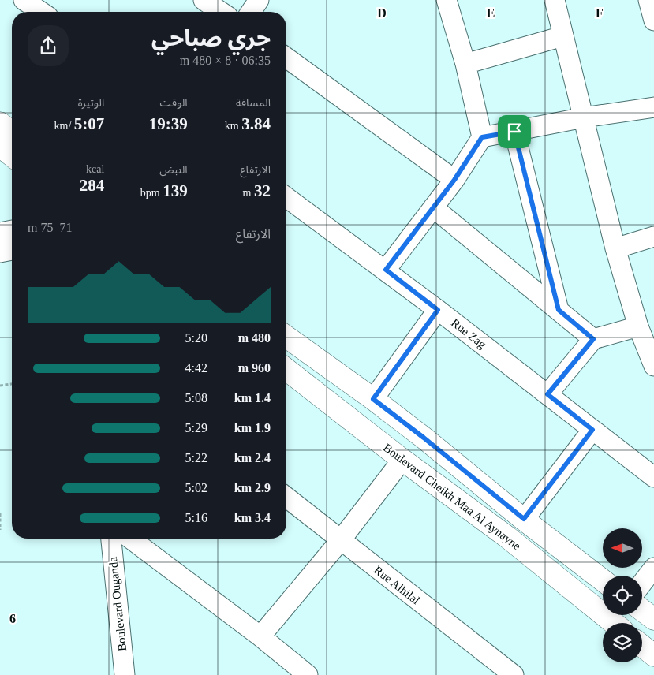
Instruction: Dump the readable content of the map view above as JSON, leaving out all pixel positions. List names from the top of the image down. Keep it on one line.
{"streets":{"main road":["Boulevard Cheikh Maa Al Aynayne"],"street":["Rue Zag","Rue Alhilal","Boulevard Ouganda"]},"north":"left","page":{"heading":["جري صباحي","06:35 · 8 × 480 m"],"stats":[["المسافة","3.84 km"],["الوقت","19:39"],["الوتيرة","5:07 /km"],["الارتفاع","32 m"],["النبض","139 bpm"],["kcal","284"]],"chart":["الارتفاع","71–75 m"],"list":[{"name":"480 m","note":"5:20"},{"name":"960 m","note":"4:42"},{"name":"1.4 km","note":"5:08"},{"name":"1.9 km","note":"5:29"},{"name":"2.4 km","note":"5:22"},{"name":"2.9 km","note":"5:02"},{"name":"3.4 km","note":"5:16"}]},"grid":{"columns":["D","E","F"],"rows":["6"]}}
